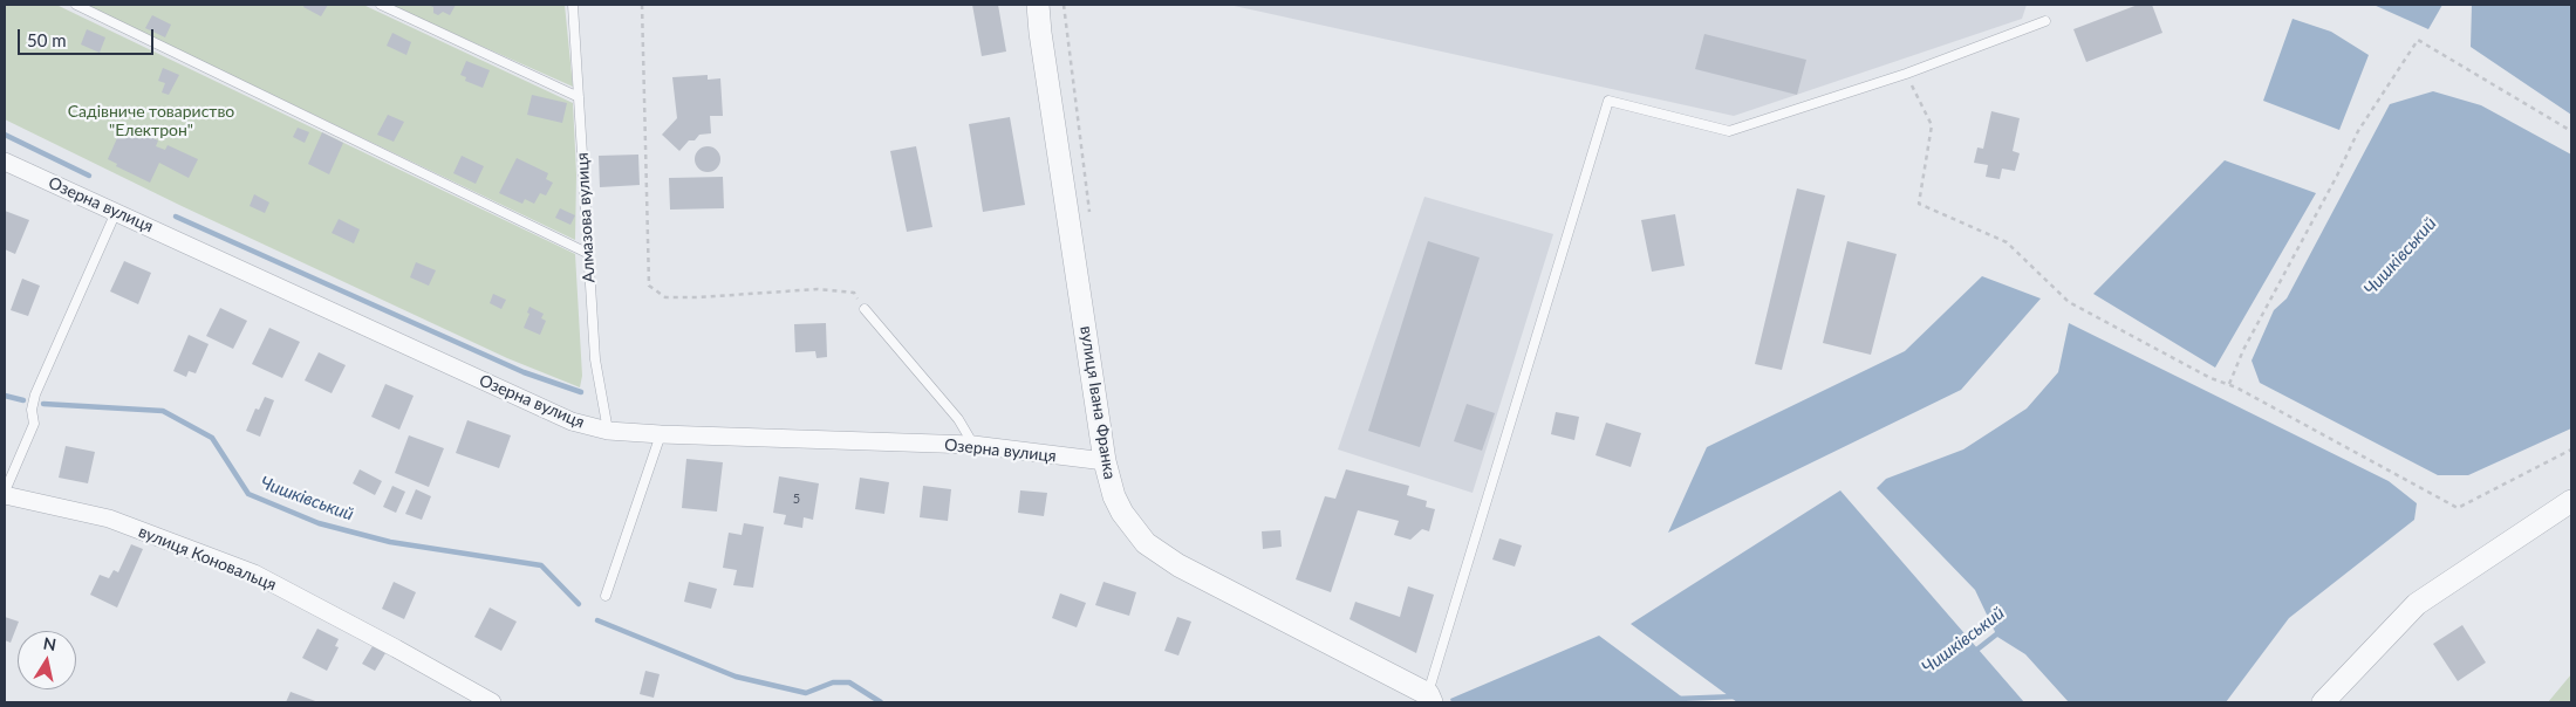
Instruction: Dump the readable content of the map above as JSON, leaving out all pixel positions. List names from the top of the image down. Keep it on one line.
{"streets":{"street":["Озерна вулиця","вулиця Івана Франка","вулиця Коновальця"],"lane":["Алмазова вулиця"]},"crossings":[["Озерна вулиця","Алмазова вулиця"],["Озерна вулиця","вулиця Івана Франка"]],"water":["Чишківський"],"parks":["Садівниче товариство \"Електрон\""],"house_numbers":["5"],"scale_bar":"50 m","north":"top"}
